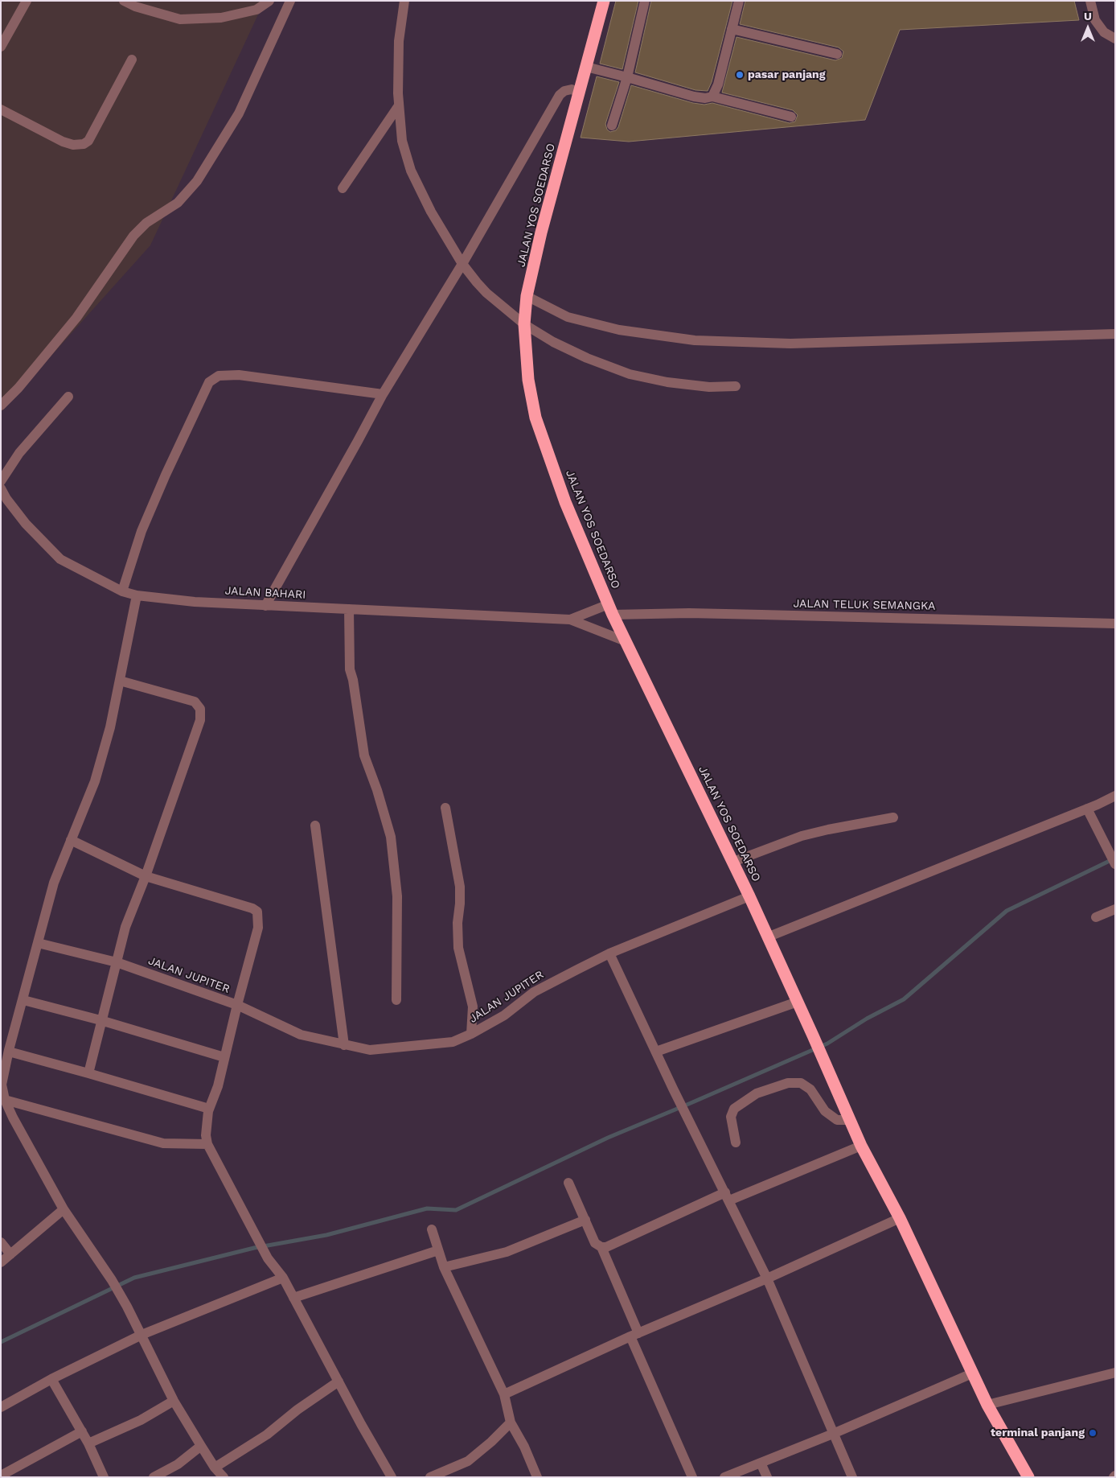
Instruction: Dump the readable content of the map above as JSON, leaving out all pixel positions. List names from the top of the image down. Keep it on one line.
{"streets":{"highway":["JALAN YOS SOEDARSO"],"street":["JALAN BAHARI","JALAN TELUK SEMANGKA","JALAN JUPITER"]},"crossings":[["JALAN YOS SOEDARSO","JALAN BAHARI"],["JALAN YOS SOEDARSO","JALAN TELUK SEMANGKA"],["JALAN YOS SOEDARSO","JALAN JUPITER"],["JALAN BAHARI","JALAN TELUK SEMANGKA"]],"places":["pasar panjang","terminal panjang"],"north":"top"}
